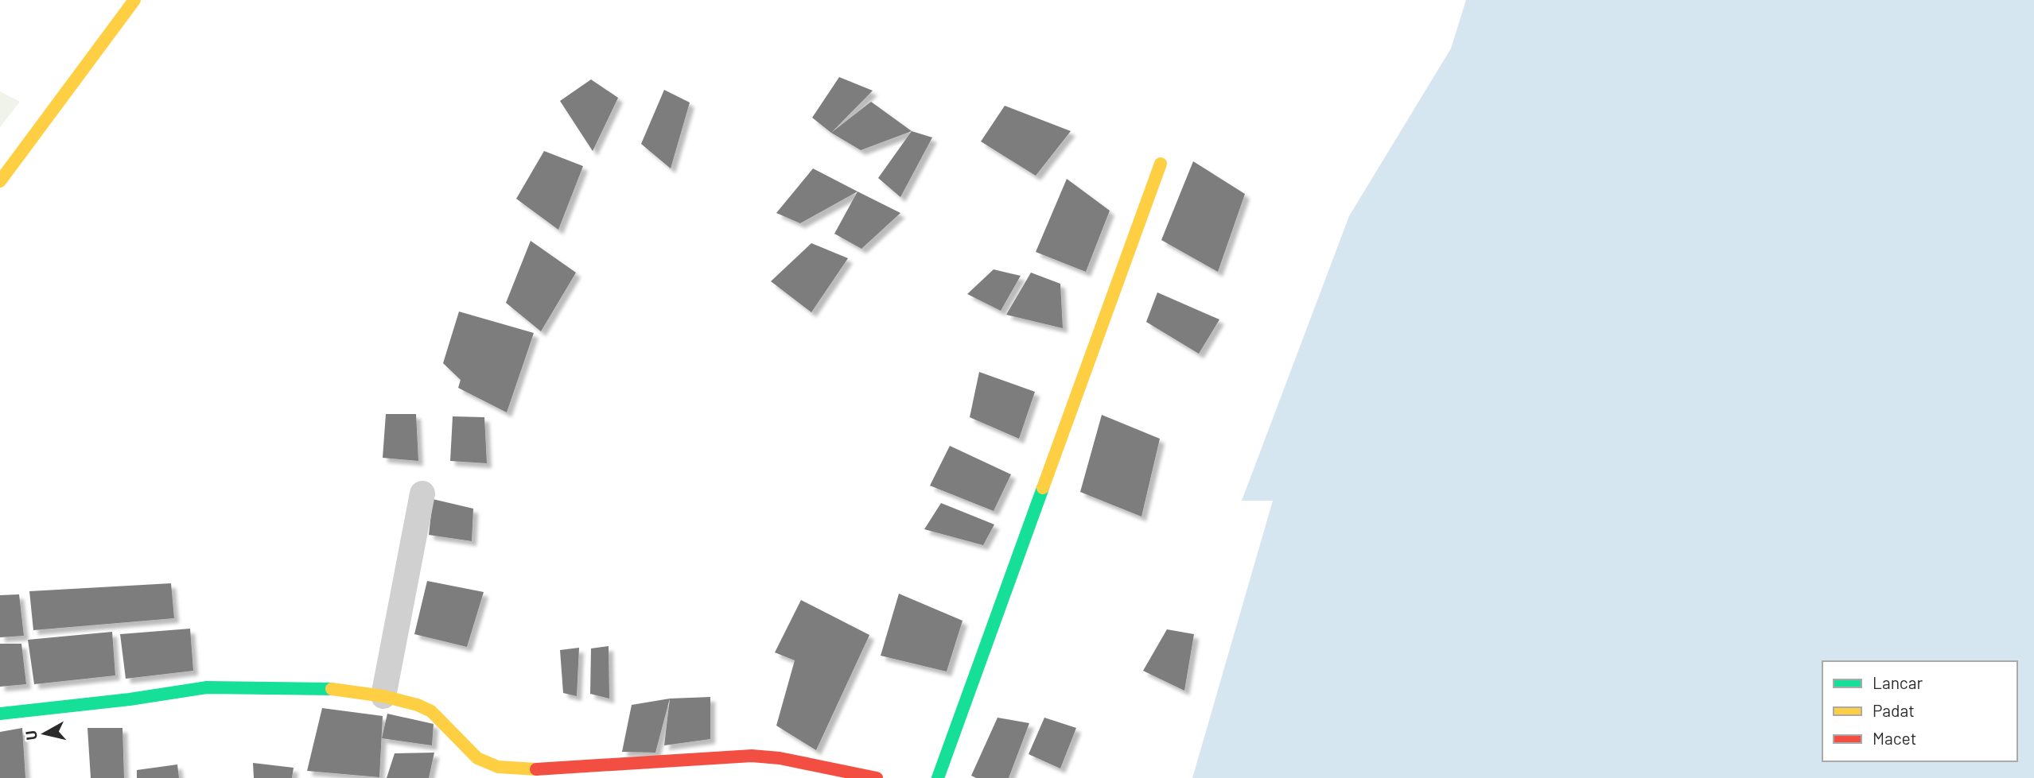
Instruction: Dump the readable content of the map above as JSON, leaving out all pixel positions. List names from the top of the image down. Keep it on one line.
{"legend":["Lancar","Padat","Macet"],"north":"left"}
